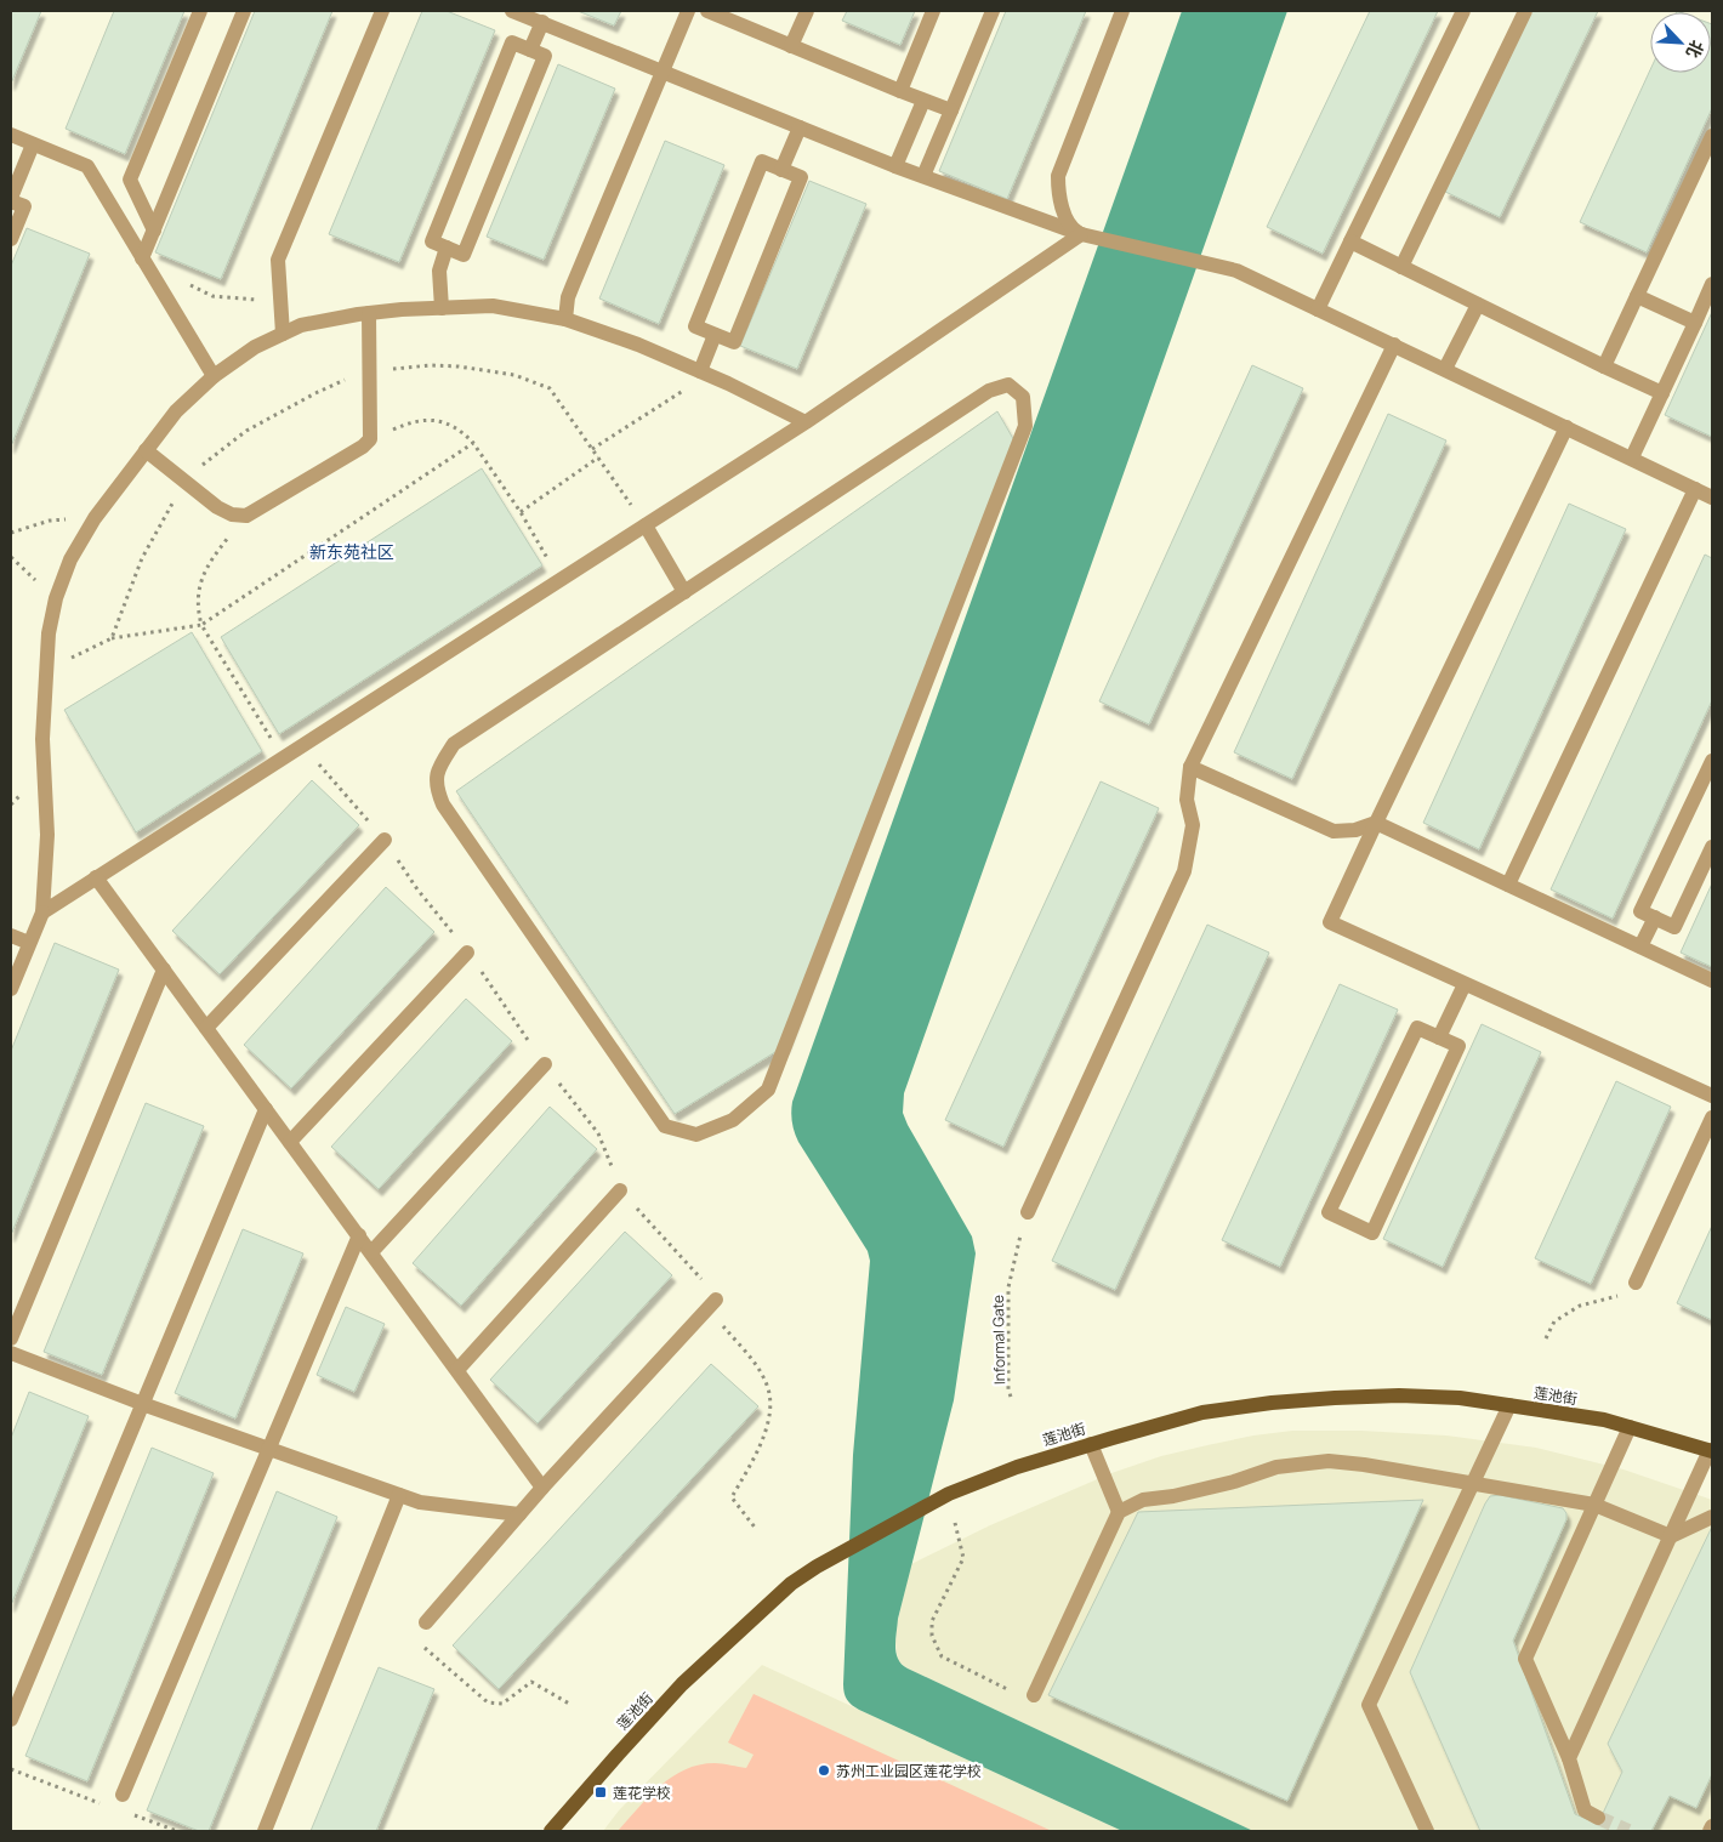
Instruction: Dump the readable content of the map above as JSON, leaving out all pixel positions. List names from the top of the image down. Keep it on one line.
{"streets":{"main road":["莲池街"],"path":["Informal Gate"]},"districts":["新东苑社区"],"places":{"other":["苏州工业园区莲花学校"],"transit":["莲花学校"]},"north":"bottom right"}
